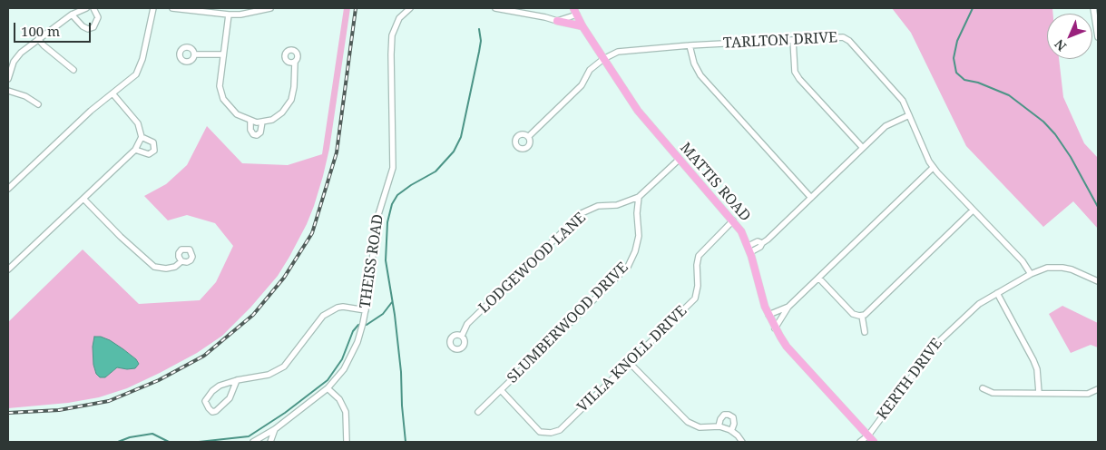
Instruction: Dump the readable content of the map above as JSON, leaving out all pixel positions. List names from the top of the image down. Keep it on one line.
{"streets":{"main road":["MATTIS ROAD"],"street":["TARLTON DRIVE","THEISS ROAD","LODGEWOOD LANE","SLUMBERWOOD DRIVE","VILLA KNOLL DRIVE","KERTH DRIVE"]},"crossings":[["TARLTON DRIVE","MATTIS ROAD"],["TARLTON DRIVE","KERTH DRIVE"],["MATTIS ROAD","LODGEWOOD LANE"],["MATTIS ROAD","VILLA KNOLL DRIVE"],["MATTIS ROAD","KERTH DRIVE"],["LODGEWOOD LANE","SLUMBERWOOD DRIVE"],["SLUMBERWOOD DRIVE","VILLA KNOLL DRIVE"]],"scale_bar":"100 m","north":"bottom left"}
